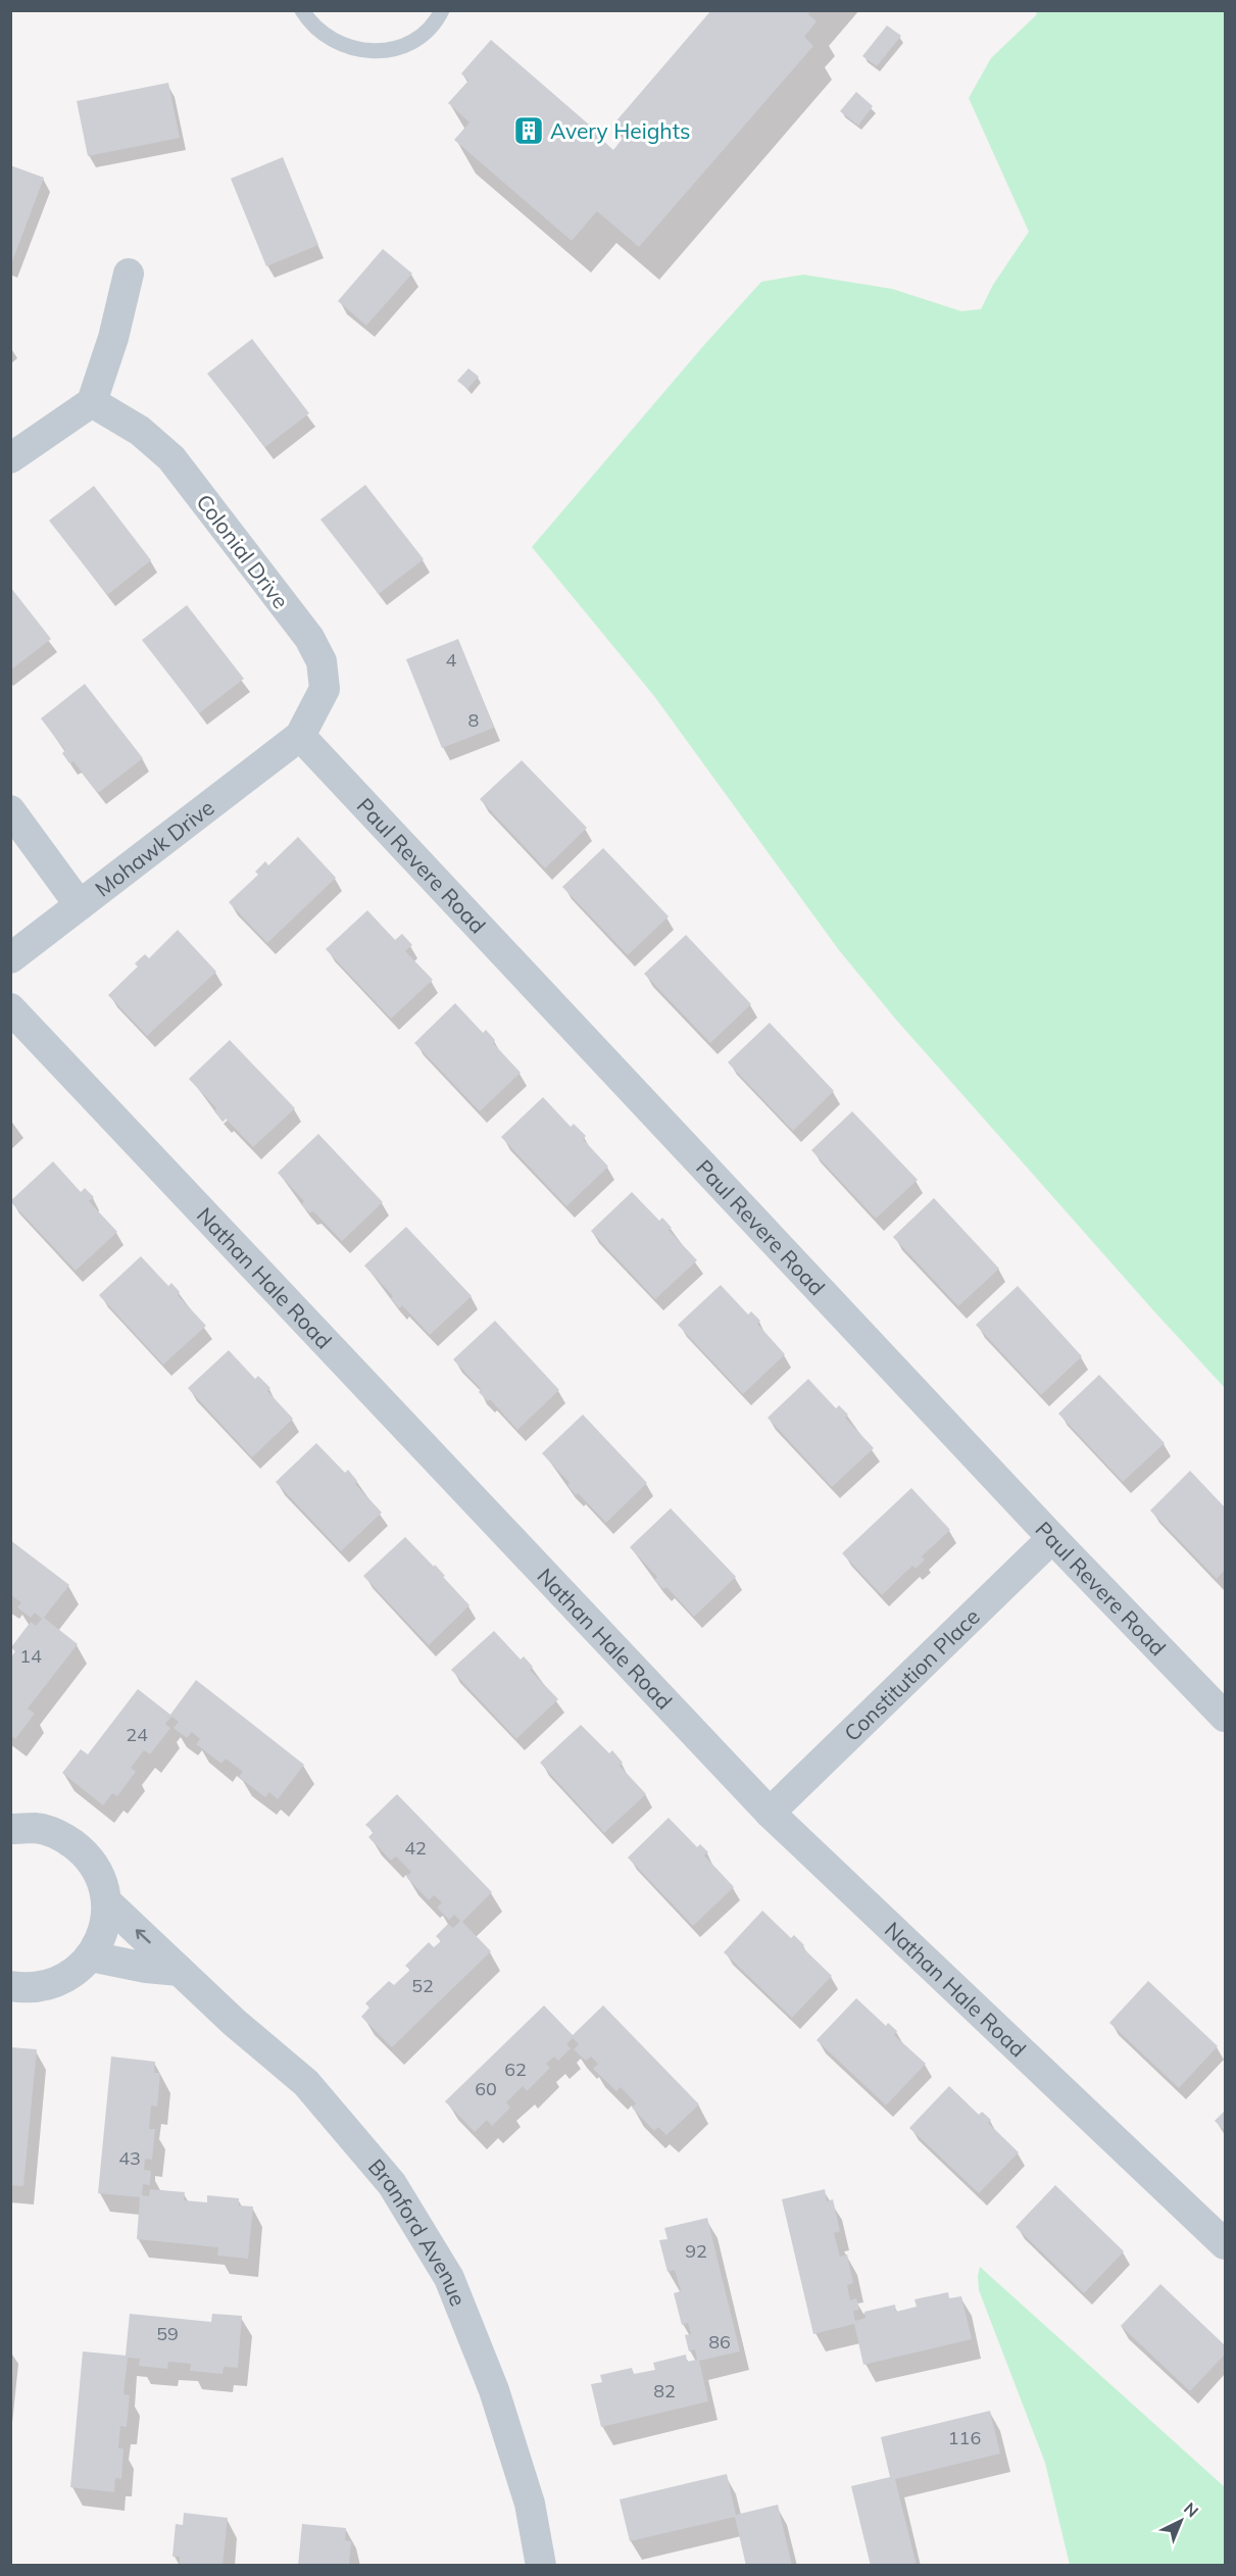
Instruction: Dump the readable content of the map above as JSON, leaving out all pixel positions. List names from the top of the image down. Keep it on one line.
{"streets":{"street":["Colonial Drive","Mohawk Drive","Paul Revere Road","Nathan Hale Road","Constitution Place","Branford Avenue"]},"crossings":[["Colonial Drive","Mohawk Drive"],["Colonial Drive","Paul Revere Road"],["Mohawk Drive","Paul Revere Road"],["Paul Revere Road","Constitution Place"],["Nathan Hale Road","Constitution Place"]],"places":{"building":["Avery Heights"]},"house_numbers":["4","8","14","24","42","52","62","60","43","92","59","86","82","116"],"north":"top right"}
